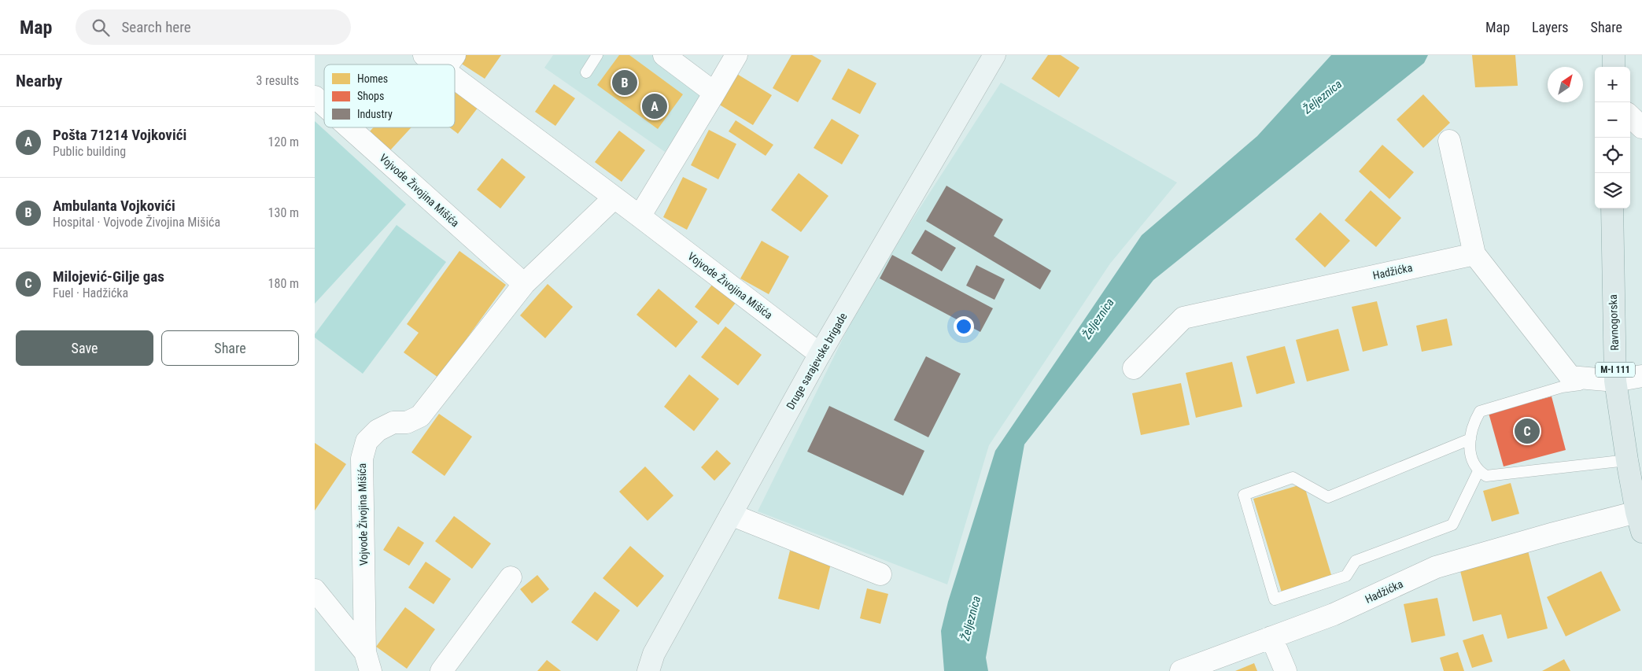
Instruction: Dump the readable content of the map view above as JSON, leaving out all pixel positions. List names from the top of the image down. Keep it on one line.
{"streets":{"main road":["Ravnogorska","Druge sarajevske brigade","M-I 111"],"street":["Vojvode Živojina Mišića","Hadžićka"]},"crossings":[["Vojvode Živojina Mišića","Druge sarajevske brigade"],["Hadžićka","Ravnogorska"]],"water":["Željeznica"],"legend":["Homes","Shops","Industry"],"north":"top right","page":{"header":"Map","search":"Search here","nav":["Map","Layers","Share"],"heading":["Nearby","3 results"],"map_buttons":["+","−"],"pins":["B","A","C"],"list":[{"mark":"A","name":"Pošta 71214 Vojkovići","note":"Public building","value":"120 m"},{"mark":"B","name":"Ambulanta Vojkovići","note":"Hospital · Vojvode Živojina Mišića","value":"130 m"},{"mark":"C","name":"Milojević-Gilje gas","note":"Fuel · Hadžićka","value":"180 m"}],"buttons":["Save","Share"]}}
